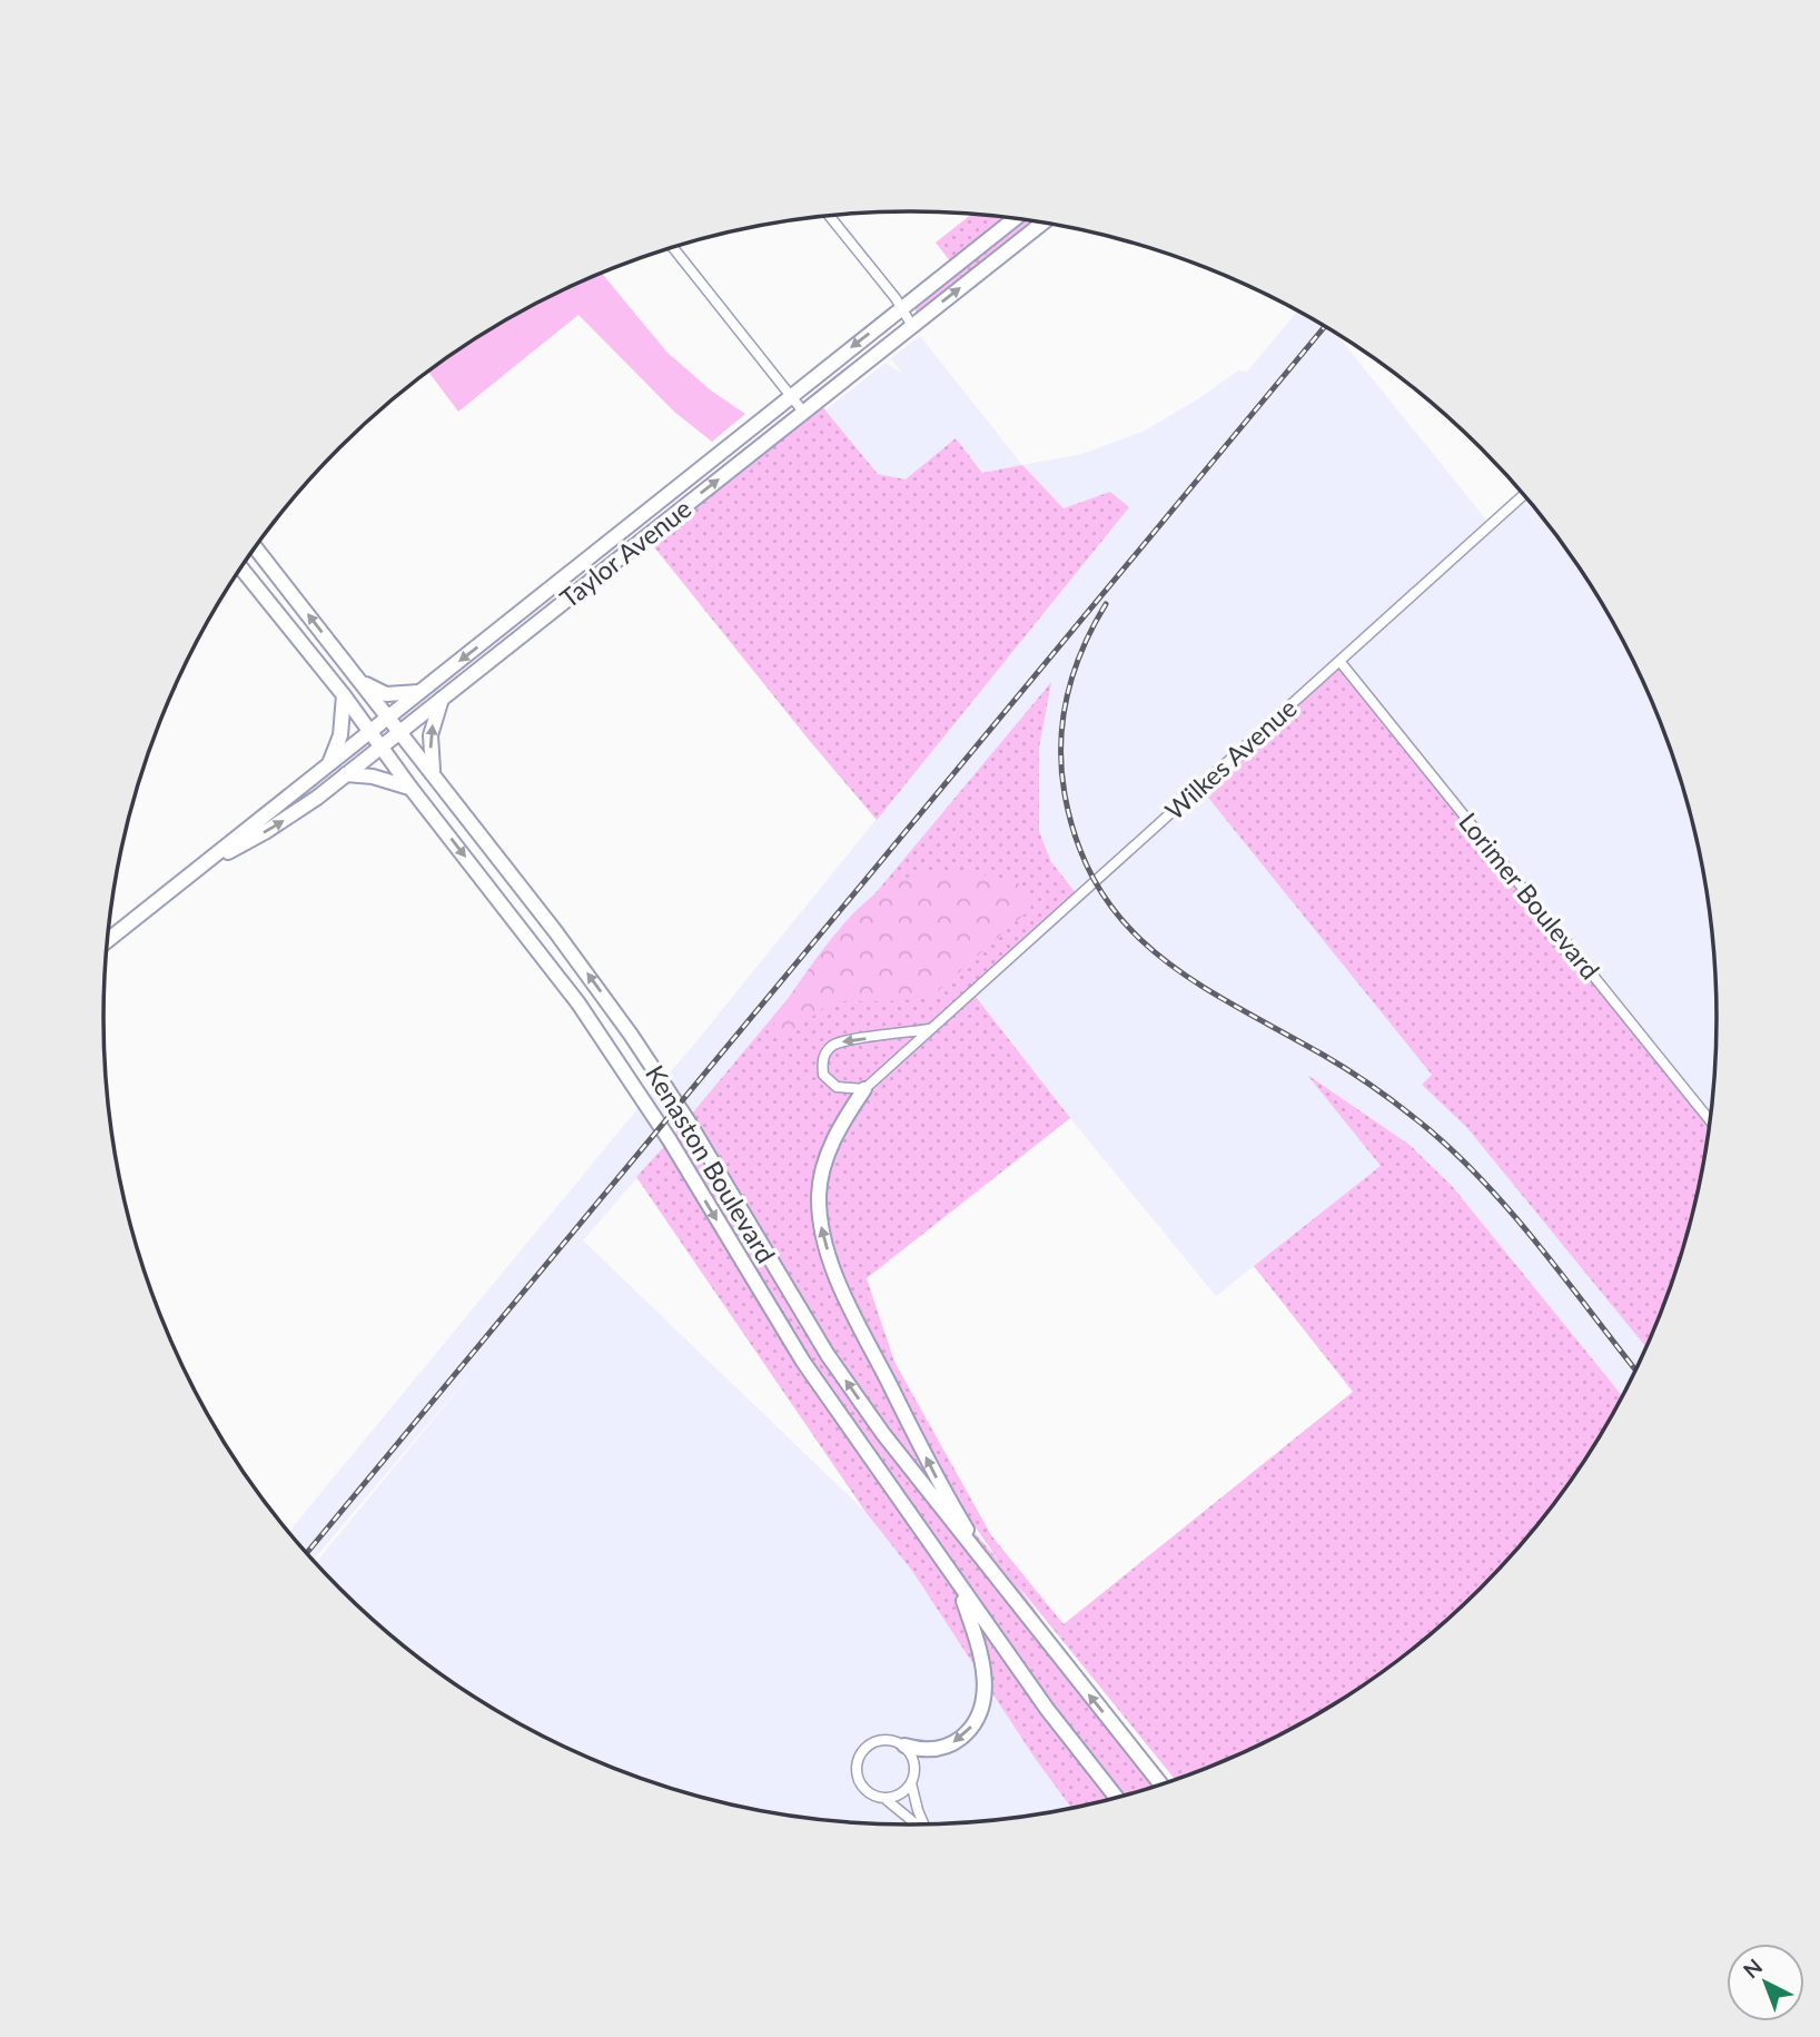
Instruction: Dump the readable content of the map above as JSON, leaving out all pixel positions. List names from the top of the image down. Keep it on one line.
{"streets":{"main road":["Taylor Avenue","Kenaston Boulevard"],"street":["Wilkes Avenue","Lorimer Boulevard"]},"crossings":[["Taylor Avenue","Kenaston Boulevard"],["Wilkes Avenue","Lorimer Boulevard"]],"north":"top left"}
